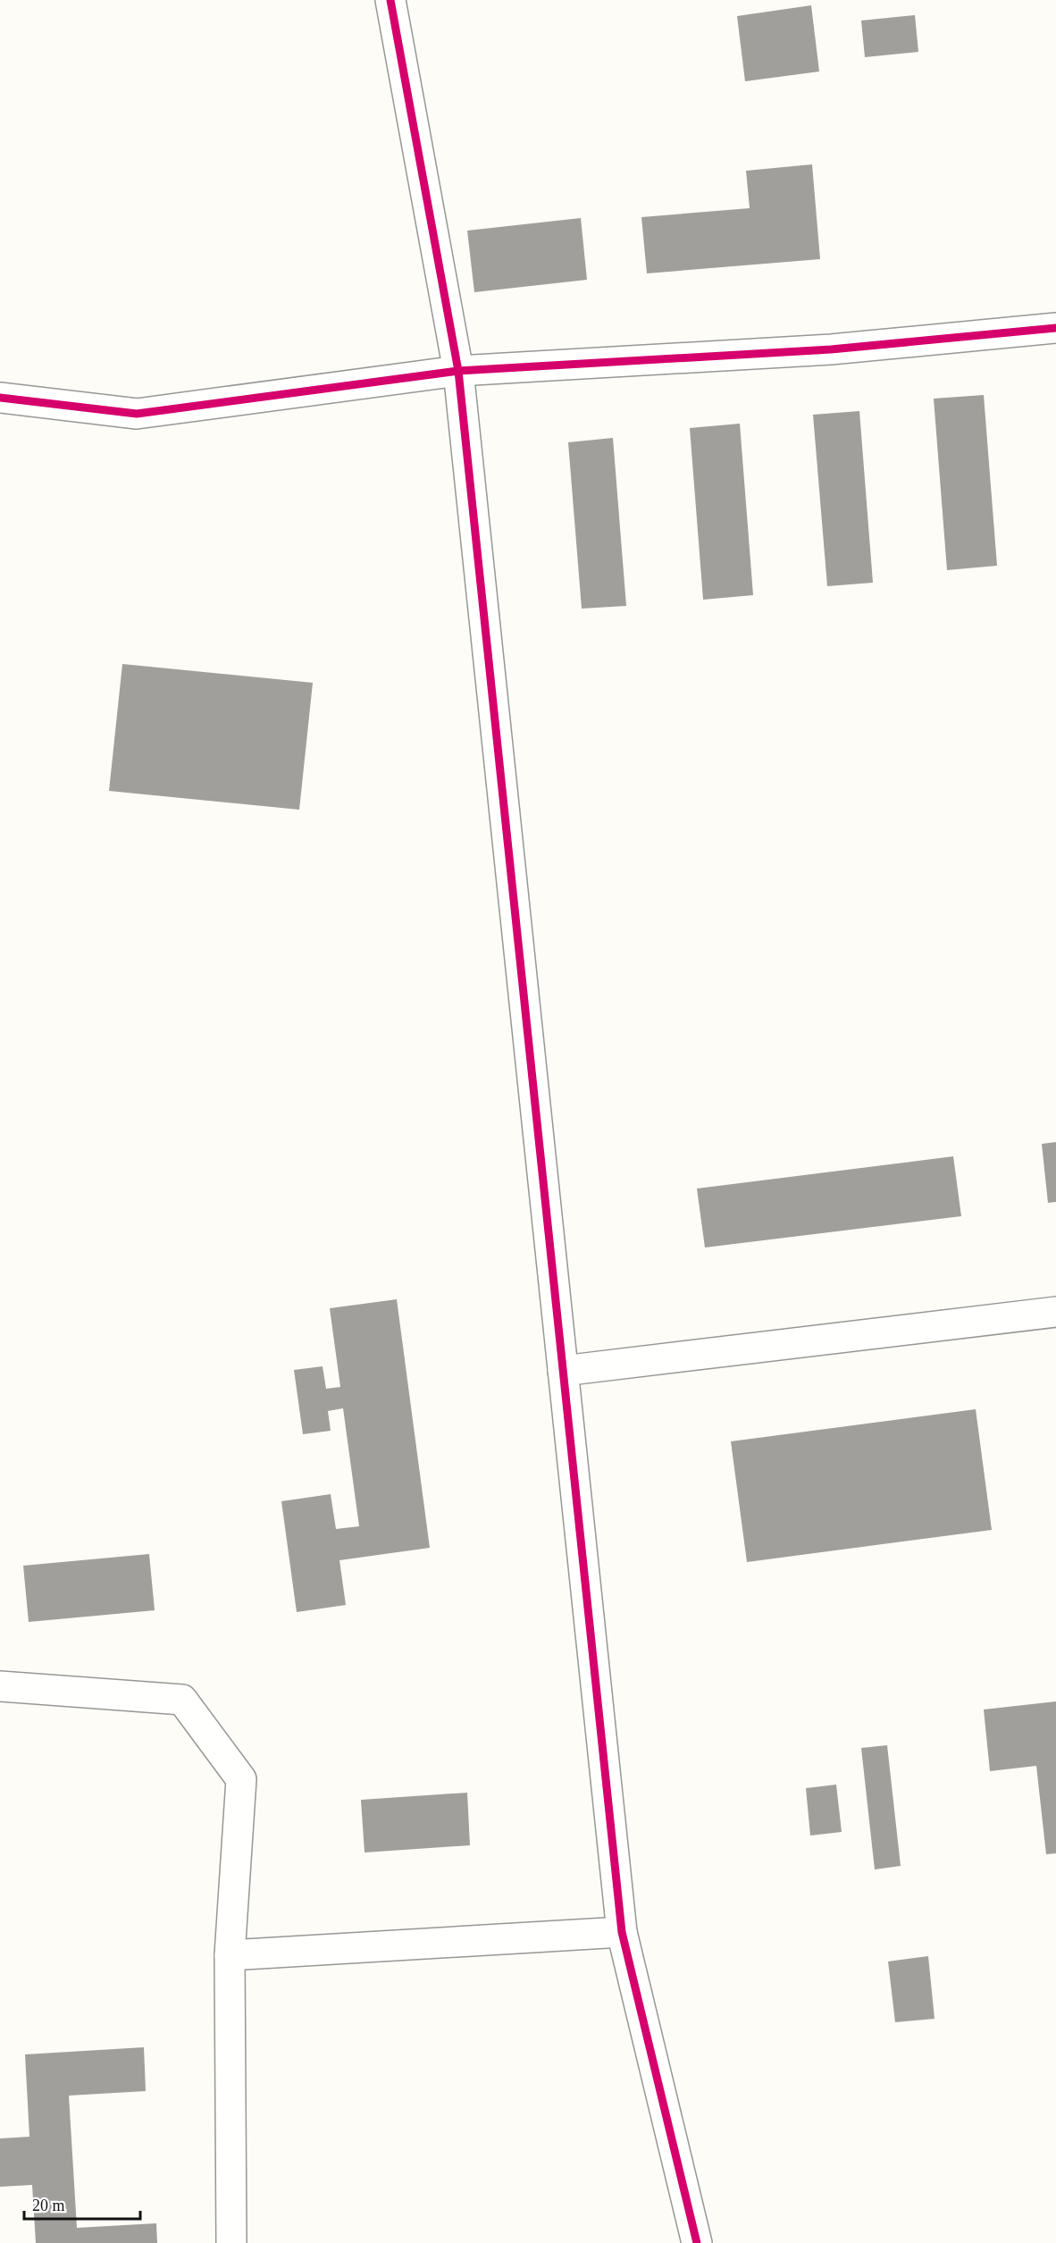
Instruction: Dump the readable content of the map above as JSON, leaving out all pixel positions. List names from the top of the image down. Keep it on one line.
{"scale_bar":"20 m"}
